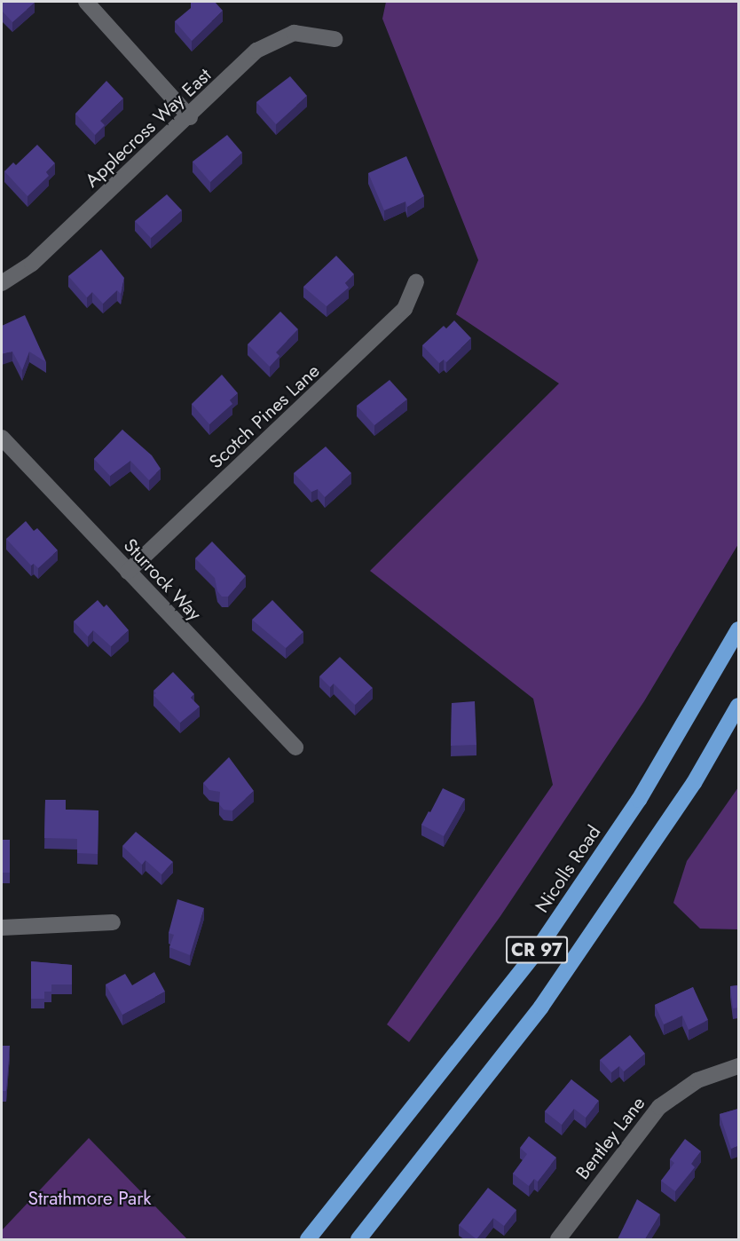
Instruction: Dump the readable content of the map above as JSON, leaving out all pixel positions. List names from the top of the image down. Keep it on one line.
{"streets":{"highway":["Nicolls Road","CR 97"],"street":["Applecross Way East","Scotch Pines Lane","Sturrock Way","Bentley Lane"]},"crossings":[["Scotch Pines Lane","Sturrock Way"]],"parks":["Strathmore Park"]}
